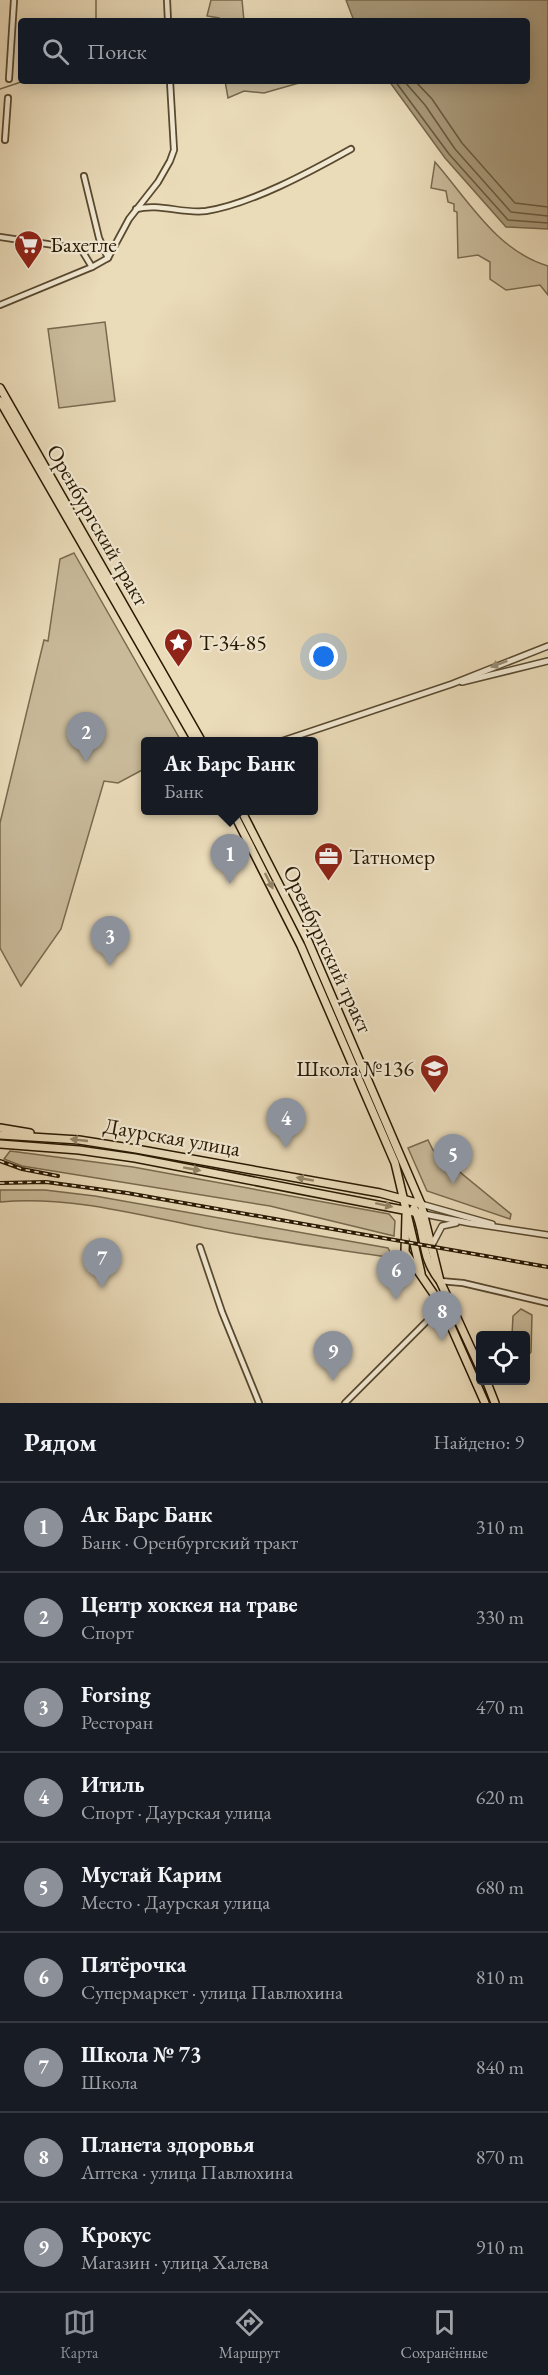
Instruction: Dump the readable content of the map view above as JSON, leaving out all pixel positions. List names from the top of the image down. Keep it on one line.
{"streets":{"main road":["Оренбургский тракт","Даурская улица"]},"crossings":[["Оренбургский тракт","Даурская улица"]],"places":{"supermarket":["Бахетле"],"place":["T-34-85"],"office":["Татномер"],"school or university":["Школа №136"]},"page":{"search":"Поиск","pins":["2","1","3","4","5","7","6","8","9"],"popup":["Ак Барс Банк","Банк"],"heading":["Рядом","Найдено: 9"],"list":[{"mark":"1","name":"Ак Барс Банк","note":"Банк · Оренбургский тракт","value":"310 m"},{"mark":"2","name":"Центр хоккея на траве","note":"Спорт","value":"330 m"},{"mark":"3","name":"Forsing","note":"Ресторан","value":"470 m"},{"mark":"4","name":"Итиль","note":"Спорт · Даурская улица","value":"620 m"},{"mark":"5","name":"Мустай Карим","note":"Место · Даурская улица","value":"680 m"},{"mark":"6","name":"Пятёрочка","note":"Супермаркет · улица Павлюхина","value":"810 m"},{"mark":"7","name":"Школа № 73","note":"Школа","value":"840 m"},{"mark":"8","name":"Планета здоровья","note":"Аптека · улица Павлюхина","value":"870 m"},{"mark":"9","name":"Крокус","note":"Магазин · улица Халева","value":"910 m"}],"nav":["Карта","Маршрут","Сохранённые"]}}
